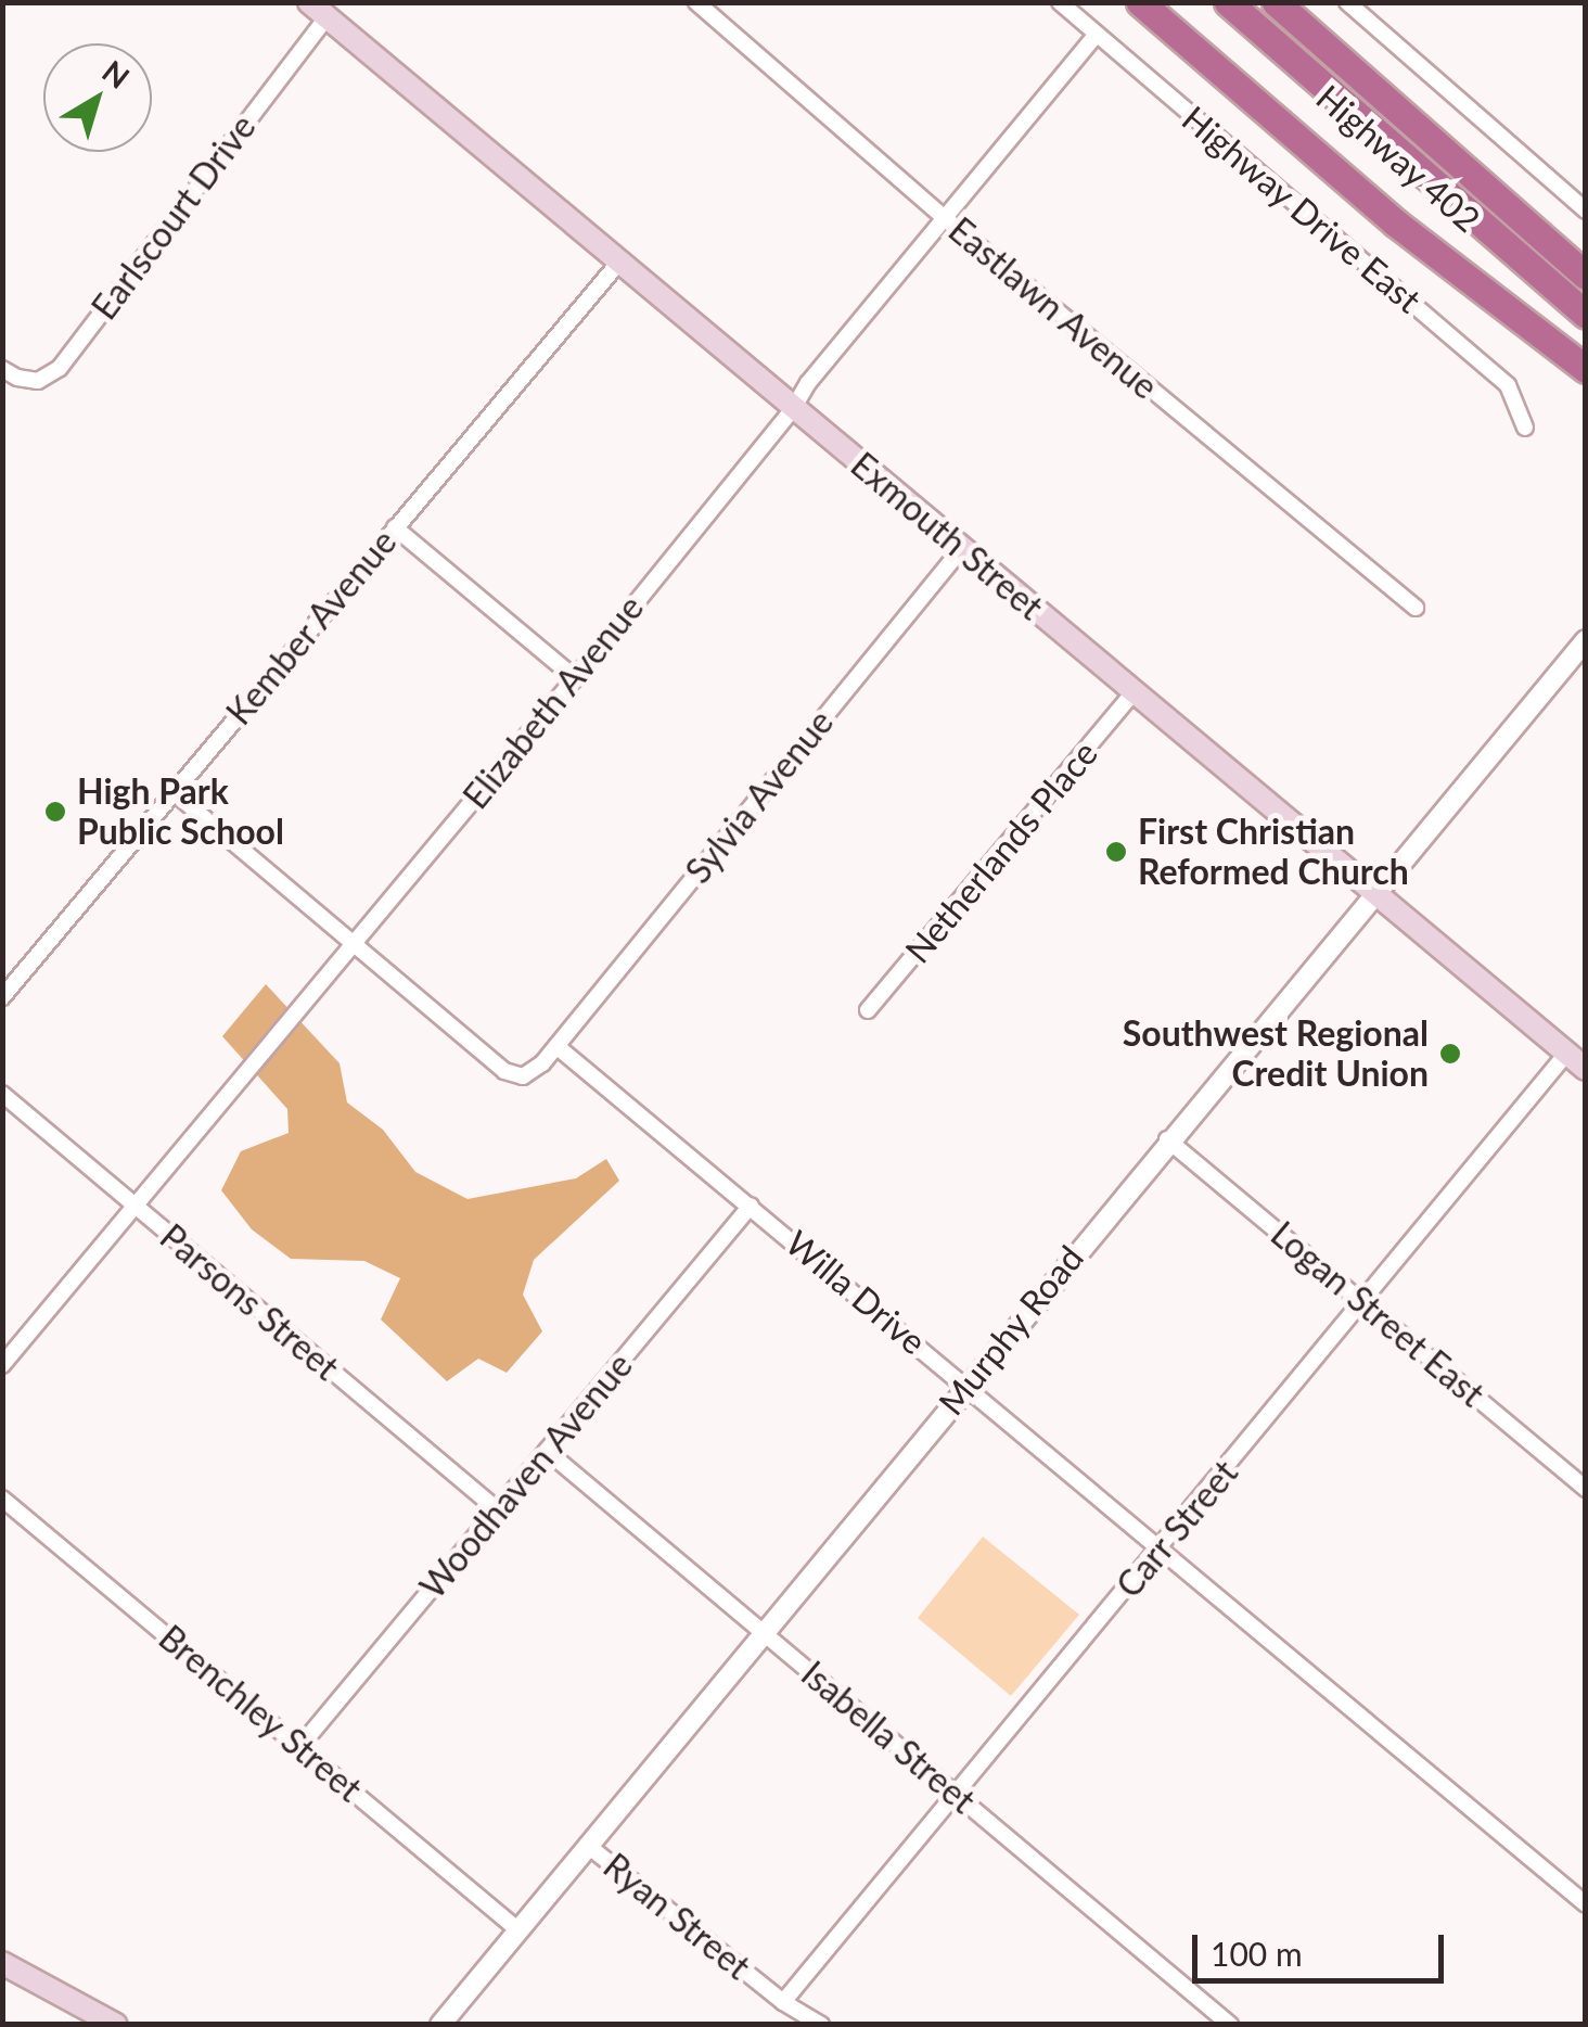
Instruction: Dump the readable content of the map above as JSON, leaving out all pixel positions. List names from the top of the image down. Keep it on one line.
{"streets":{"highway":["Highway 402"],"main road":["Exmouth Street"],"street":["Highway Drive East","Earlscourt Drive","Eastlawn Avenue","Kember Avenue","Elizabeth Avenue","Sylvia Avenue","Netherlands Place","Willa Drive","Parsons Street","Logan Street East","Murphy Road","Woodhaven Avenue","Carr Street","Brenchley Street","Isabella Street","Ryan Street"]},"crossings":[["Highway Drive East","Elizabeth Avenue"],["Earlscourt Drive","Exmouth Street"],["Eastlawn Avenue","Elizabeth Avenue"],["Exmouth Street","Kember Avenue"],["Exmouth Street","Elizabeth Avenue"],["Exmouth Street","Sylvia Avenue"],["Exmouth Street","Netherlands Place"],["Exmouth Street","Murphy Road"],["Exmouth Street","Carr Street"],["Elizabeth Avenue","Parsons Street"],["Sylvia Avenue","Willa Drive"],["Willa Drive","Murphy Road"],["Willa Drive","Woodhaven Avenue"],["Willa Drive","Carr Street"],["Parsons Street","Woodhaven Avenue"],["Logan Street East","Murphy Road"],["Logan Street East","Carr Street"],["Murphy Road","Brenchley Street"],["Murphy Road","Isabella Street"],["Murphy Road","Ryan Street"],["Woodhaven Avenue","Brenchley Street"],["Woodhaven Avenue","Isabella Street"],["Carr Street","Isabella Street"],["Carr Street","Ryan Street"]],"places":["High Park Public School","First Christian Reformed Church","Southwest Regional Credit Union"],"scale_bar":"100 m","north":"top right"}
